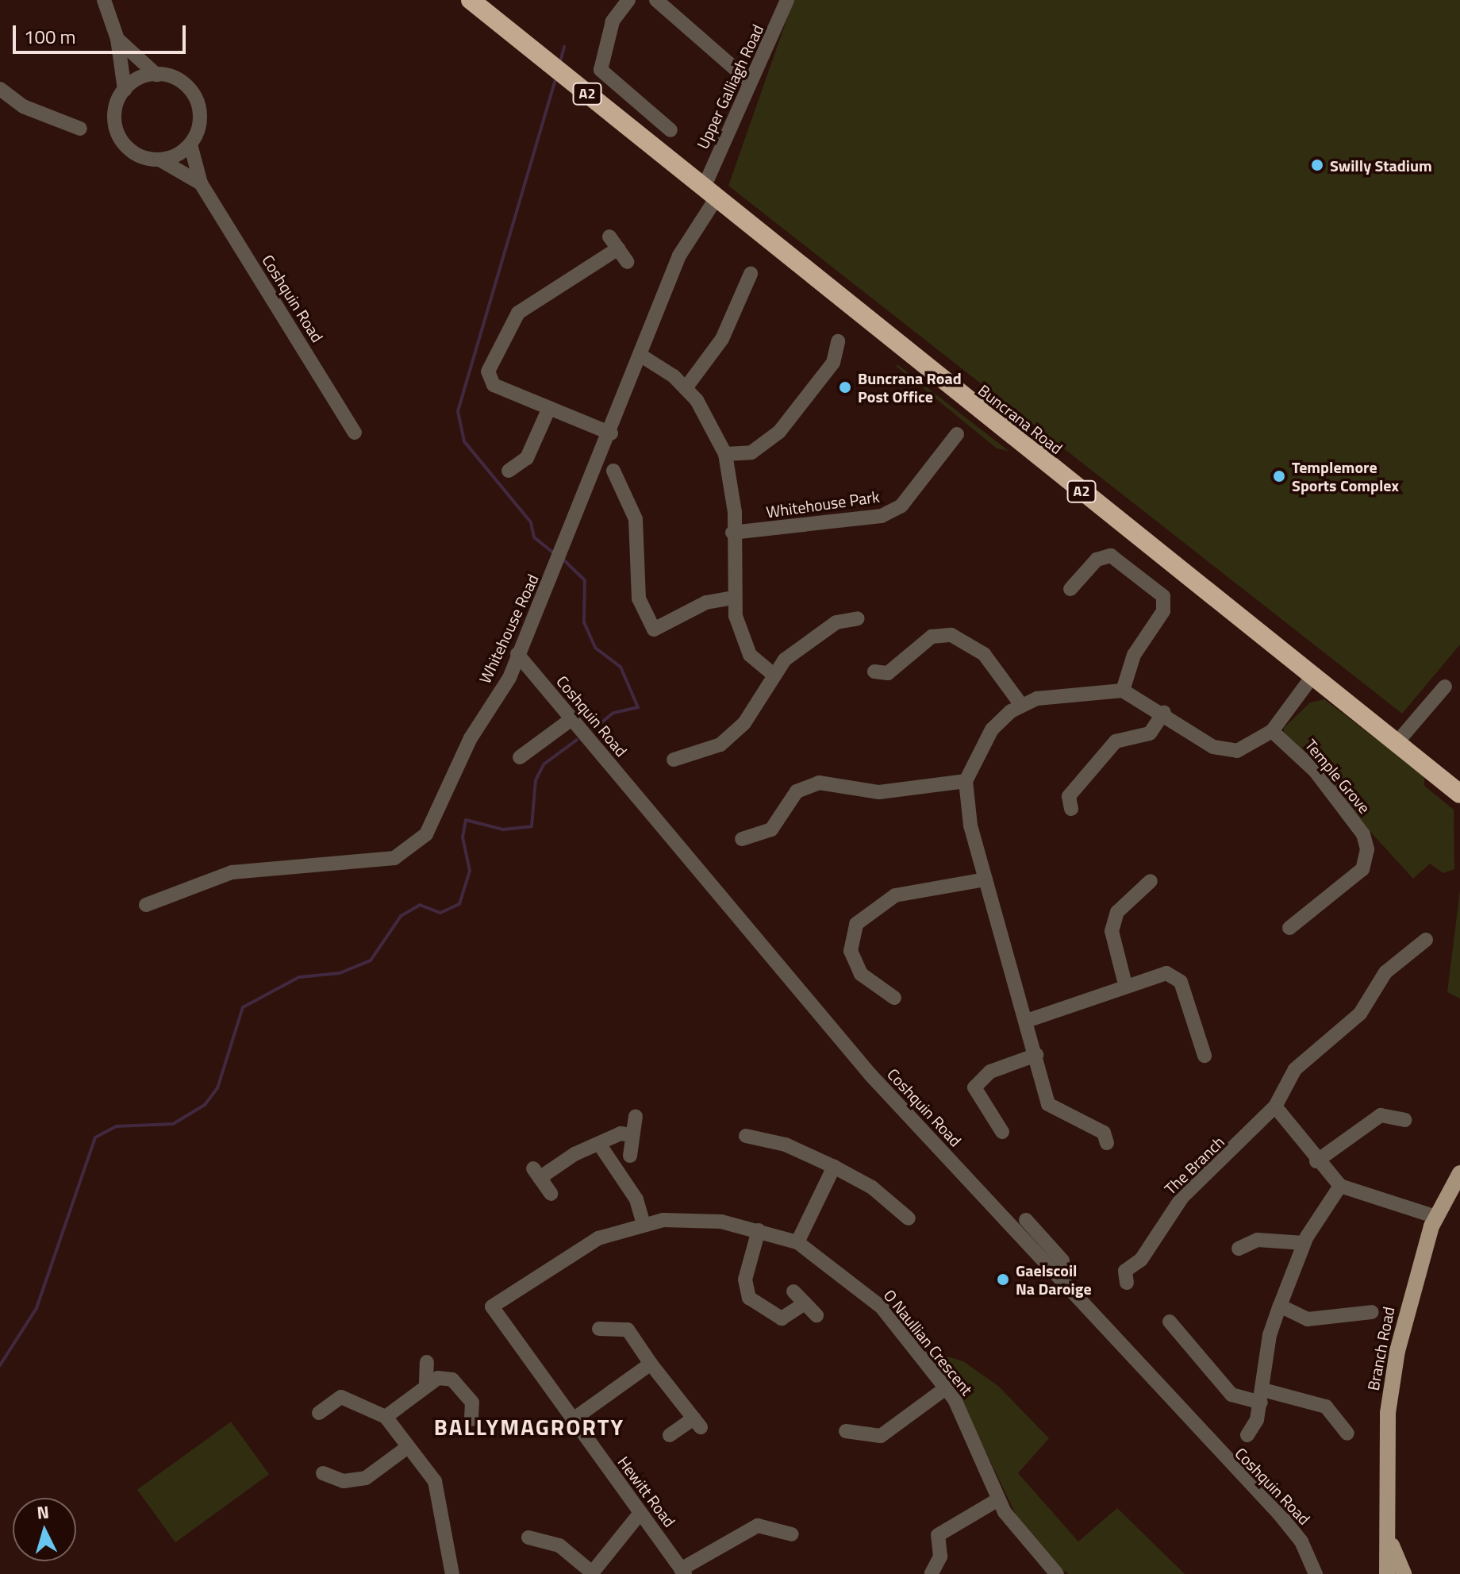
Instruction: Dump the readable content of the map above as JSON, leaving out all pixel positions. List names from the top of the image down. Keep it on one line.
{"streets":{"highway":["A2","Buncrana Road"],"main road":["Branch Road"],"street":["Upper Galliagh Road","Coshquin Road","Whitehouse Park","Whitehouse Road","Temple Grove","The Branch","O Naullian Crescent","Hewitt Road"]},"crossings":[["Upper Galliagh Road","Buncrana Road"],["Upper Galliagh Road","Whitehouse Road"],["Coshquin Road","Whitehouse Road"],["Buncrana Road","Whitehouse Road"],["O Naullian Crescent","Hewitt Road"]],"districts":["BALLYMAGRORTY"],"places":["Swilly Stadium","Buncrana Road Post Office","Templemore Sports Complex","Gaelscoil Na Daroige"],"scale_bar":"100 m","north":"top"}
